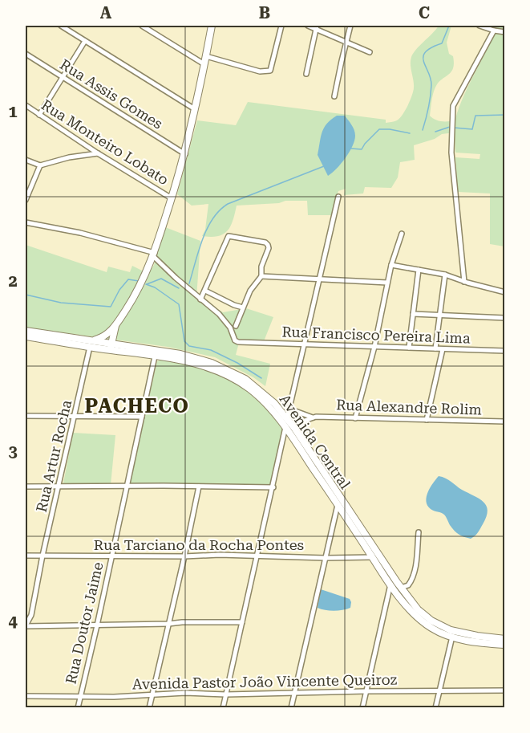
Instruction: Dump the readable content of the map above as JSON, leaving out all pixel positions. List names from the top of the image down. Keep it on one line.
{"streets":{"main road":["Avenida Central"],"street":["Rua Assis Gomes","Rua Monteiro Lobato","Rua Francisco Pereira Lima","Rua Alexandre Rolim","Rua Artur Rocha","Rua Tarciano da Rocha Pontes","Rua Doutor Jaime","Avenida Pastor João Vincente Queiroz"]},"crossings":[["Rua Alexandre Rolim","Avenida Central"],["Avenida Central","Rua Artur Rocha"],["Avenida Central","Rua Tarciano da Rocha Pontes"],["Avenida Central","Rua Doutor Jaime"],["Rua Artur Rocha","Rua Tarciano da Rocha Pontes"],["Rua Tarciano da Rocha Pontes","Rua Doutor Jaime"],["Rua Doutor Jaime","Avenida Pastor João Vincente Queiroz"]],"districts":["PACHECO"],"grid":{"columns":["A","B","C"],"rows":["1","2","3","4"]}}
